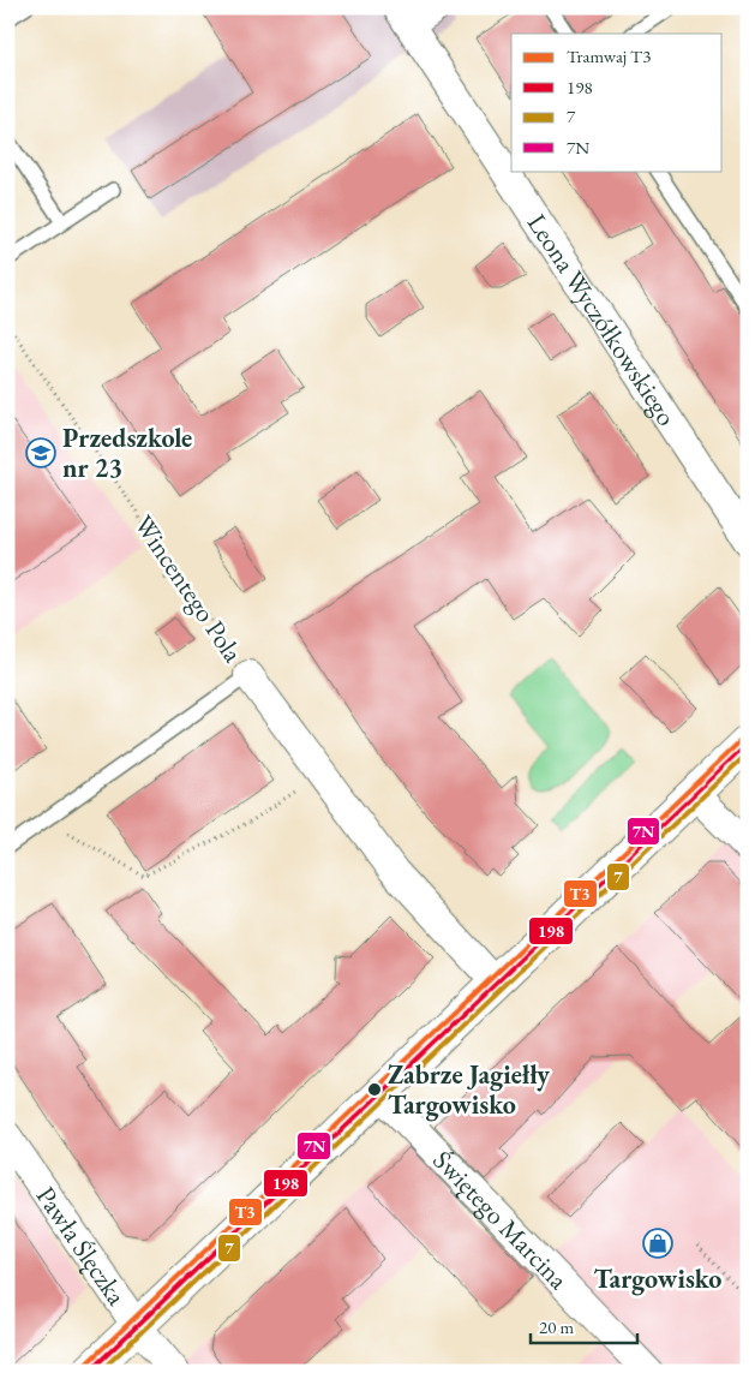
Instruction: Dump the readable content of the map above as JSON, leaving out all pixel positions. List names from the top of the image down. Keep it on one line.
{"streets":{"street":["Leona Wyczółkowskiego","Wincentego Pola","Świętego Marcina","Pawła Ślęczka"]},"places":{"school or university":["Przedszkole nr 23"],"other":["Zabrze Jagiełły Targowisko"],"shop":["Targowisko"]},"lines":["tram line T3","transit line 7N","transit line 198","transit line 7"],"legend":["Tramwaj T3","198","7","7N"],"scale_bar":"20 m"}
